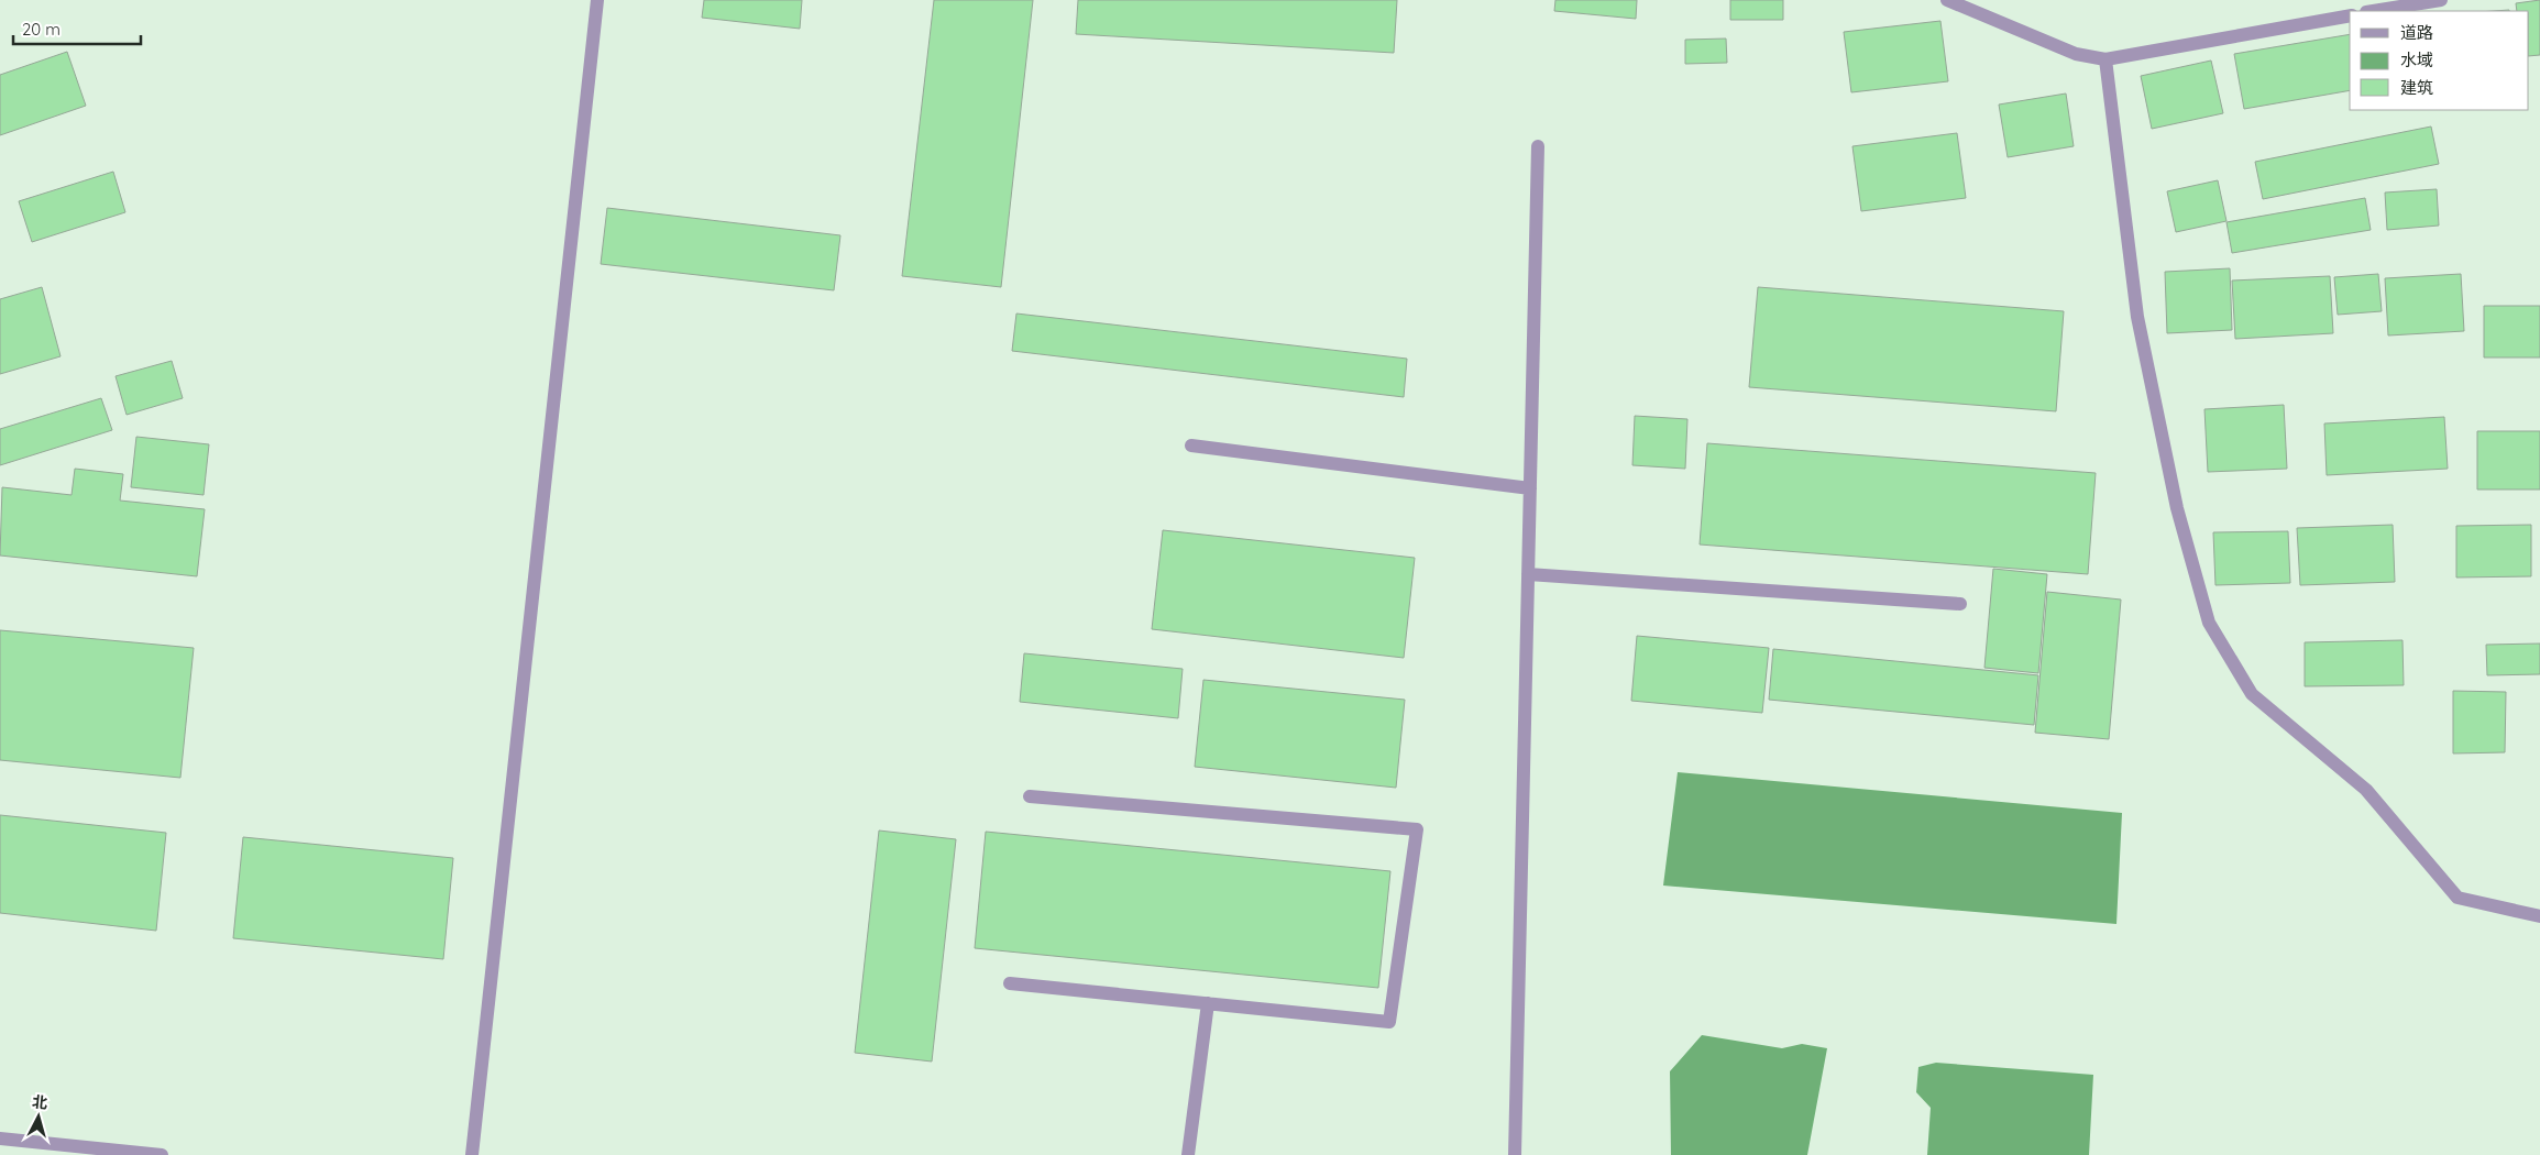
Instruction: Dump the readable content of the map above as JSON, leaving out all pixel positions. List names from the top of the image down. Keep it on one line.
{"legend":["道路","水域","建筑"],"scale_bar":"20 m","north":"top"}
